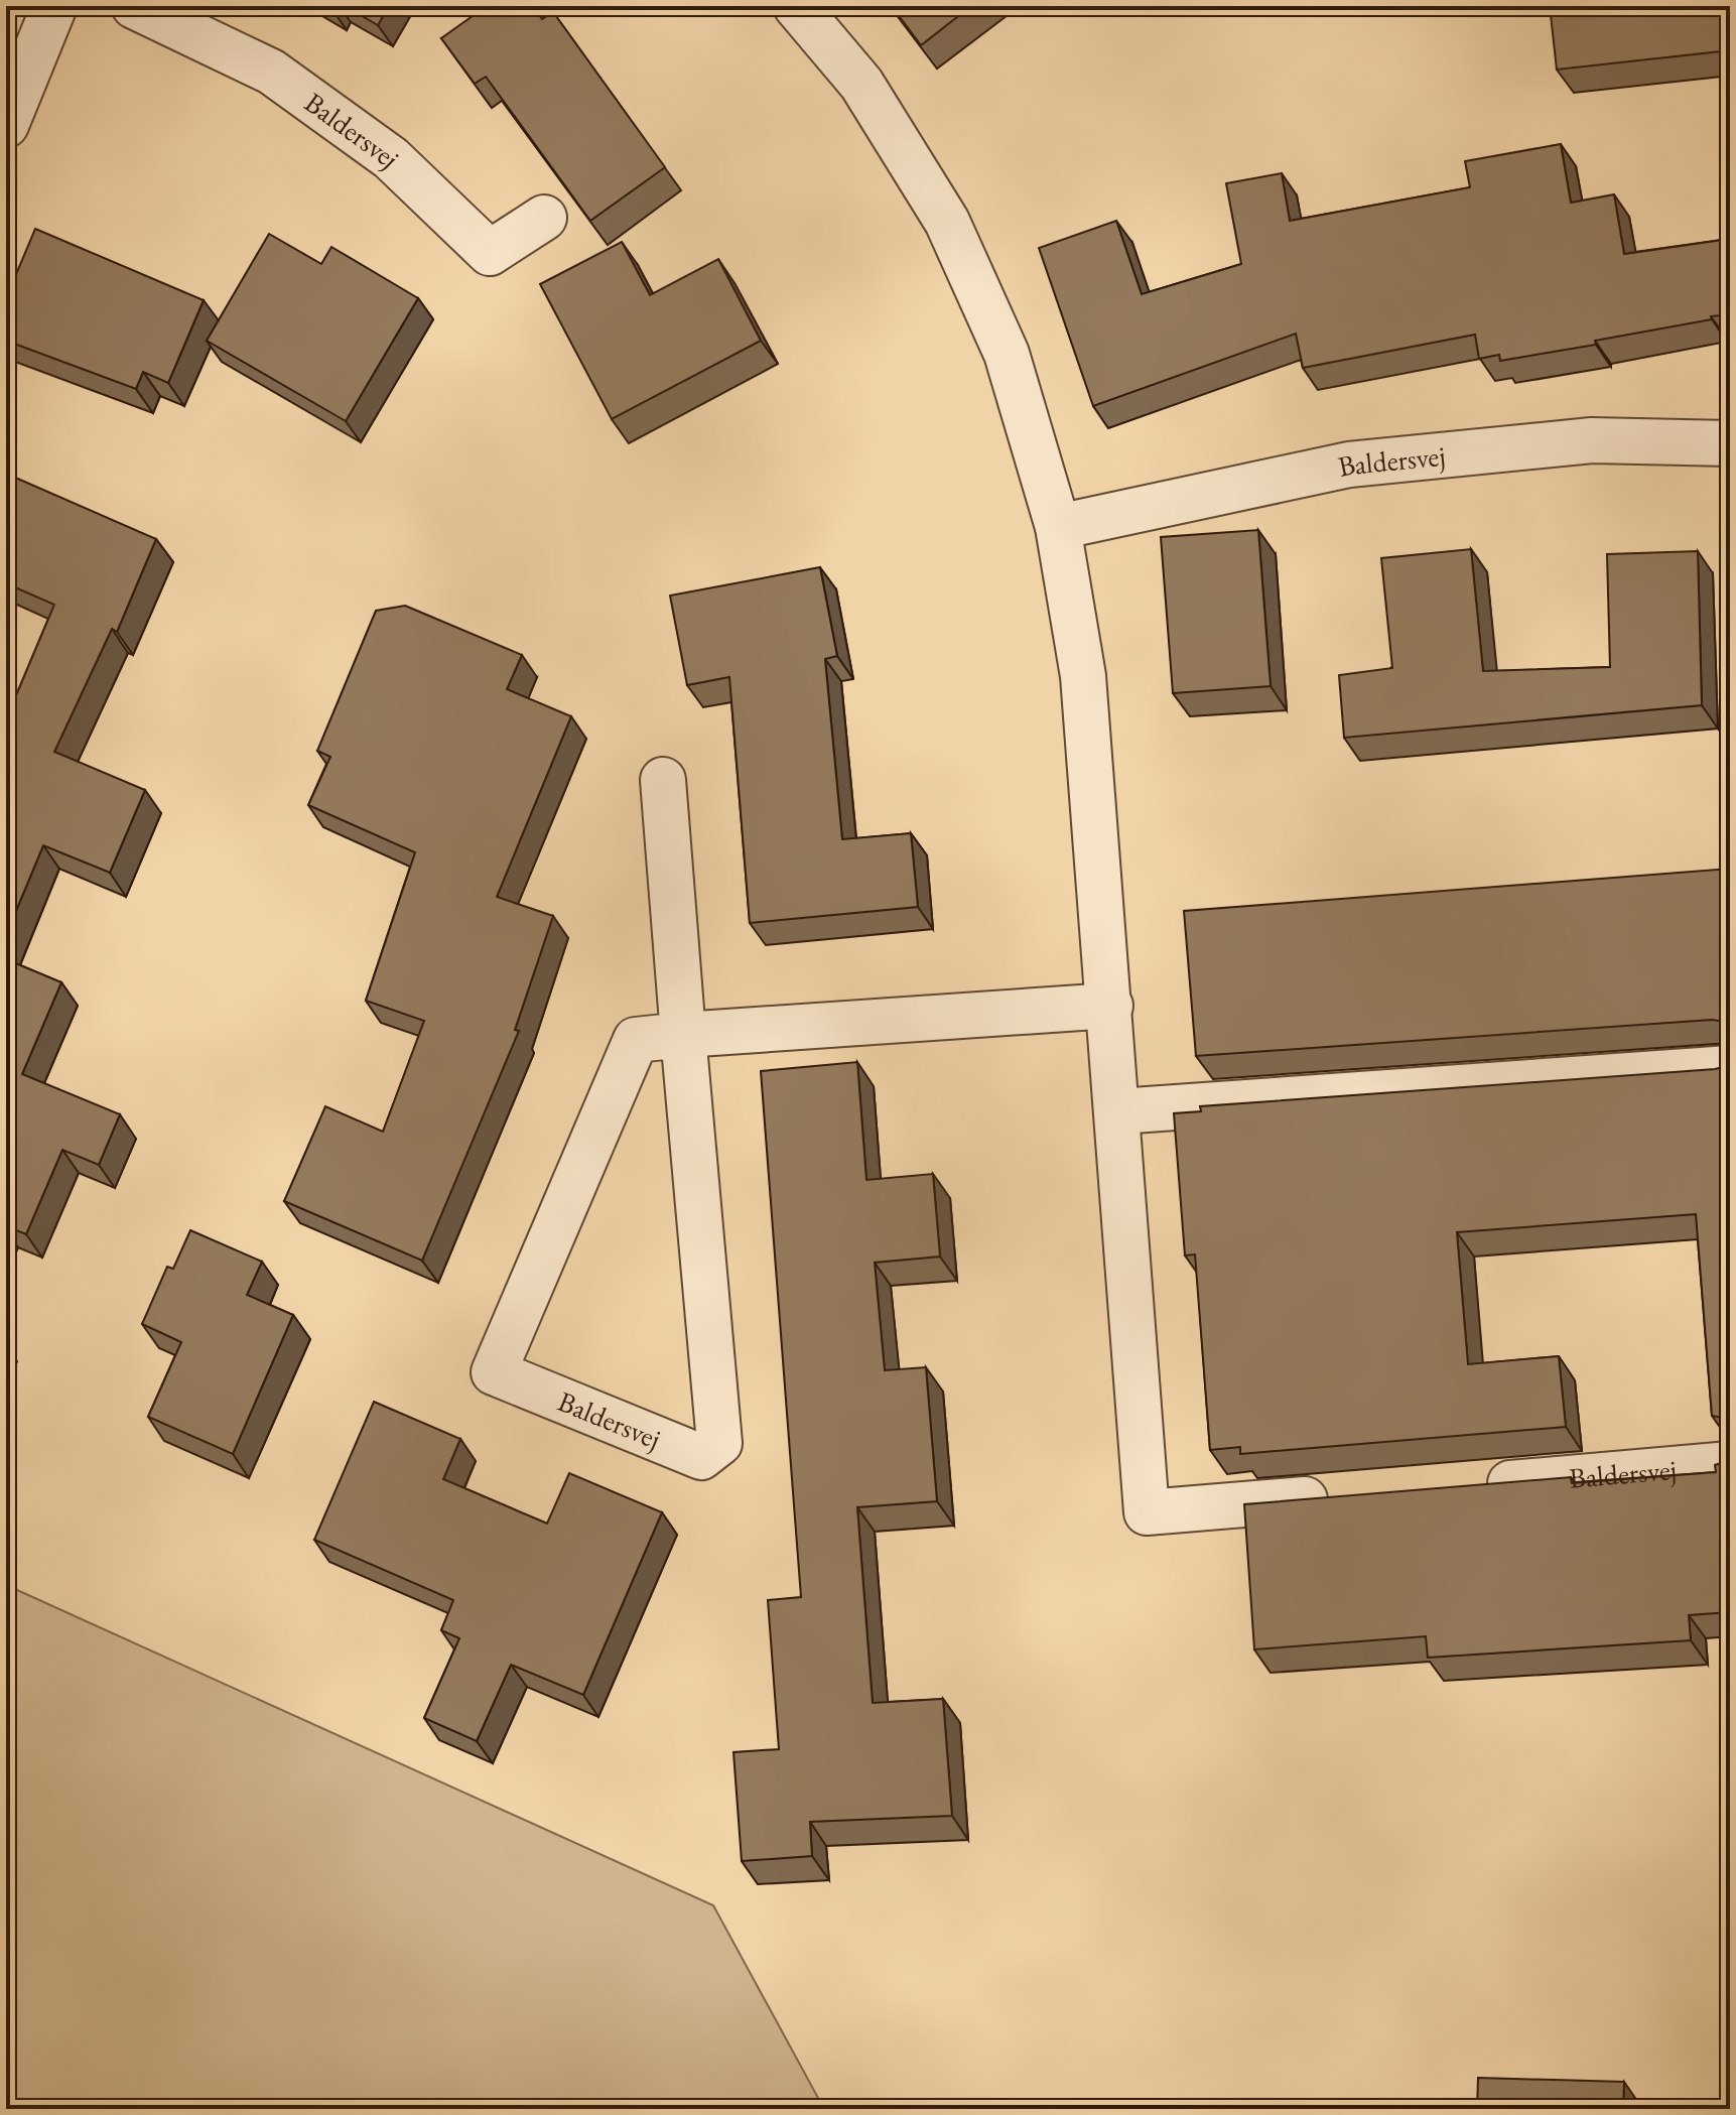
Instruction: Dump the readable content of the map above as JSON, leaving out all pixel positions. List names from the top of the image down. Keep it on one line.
{"streets":{"street":["Baldersvej"]}}
